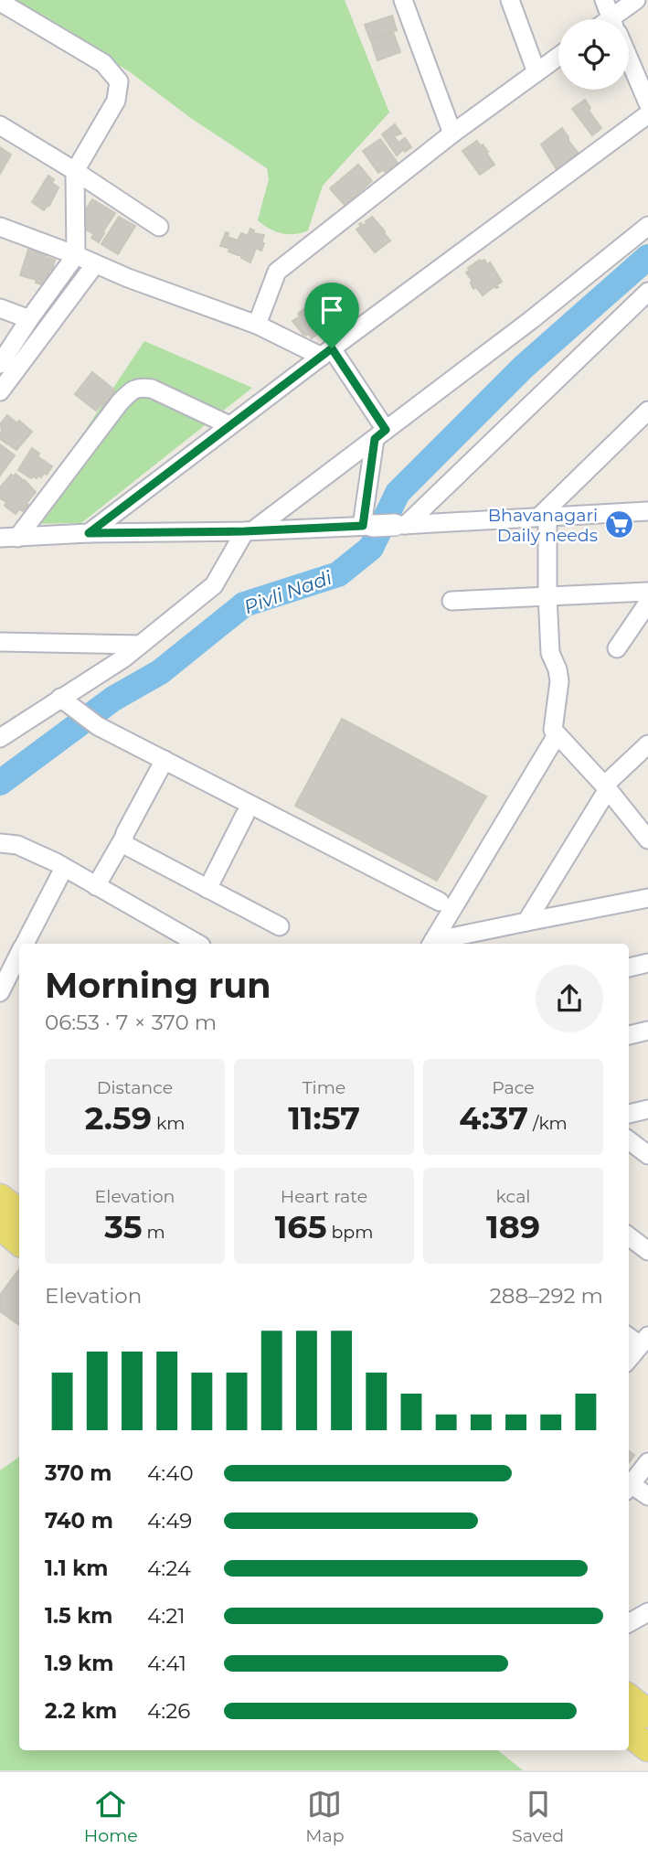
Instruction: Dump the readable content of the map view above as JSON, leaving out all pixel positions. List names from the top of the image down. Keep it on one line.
{"water":["Pivli Nadi"],"places":{"supermarket":["Bhavanagari Daily needs"]},"page":{"heading":["Morning run","06:53 · 7 × 370 m"],"stats":[["Distance","2.59 km"],["Time","11:57"],["Pace","4:37 /km"],["Elevation","35 m"],["Heart rate","165 bpm"],["kcal","189"]],"chart":["Elevation","288–292 m"],"list":[{"name":"370 m","note":"4:40"},{"name":"740 m","note":"4:49"},{"name":"1.1 km","note":"4:24"},{"name":"1.5 km","note":"4:21"},{"name":"1.9 km","note":"4:41"},{"name":"2.2 km","note":"4:26"}],"tabs":["Home","Map","Saved"]}}
